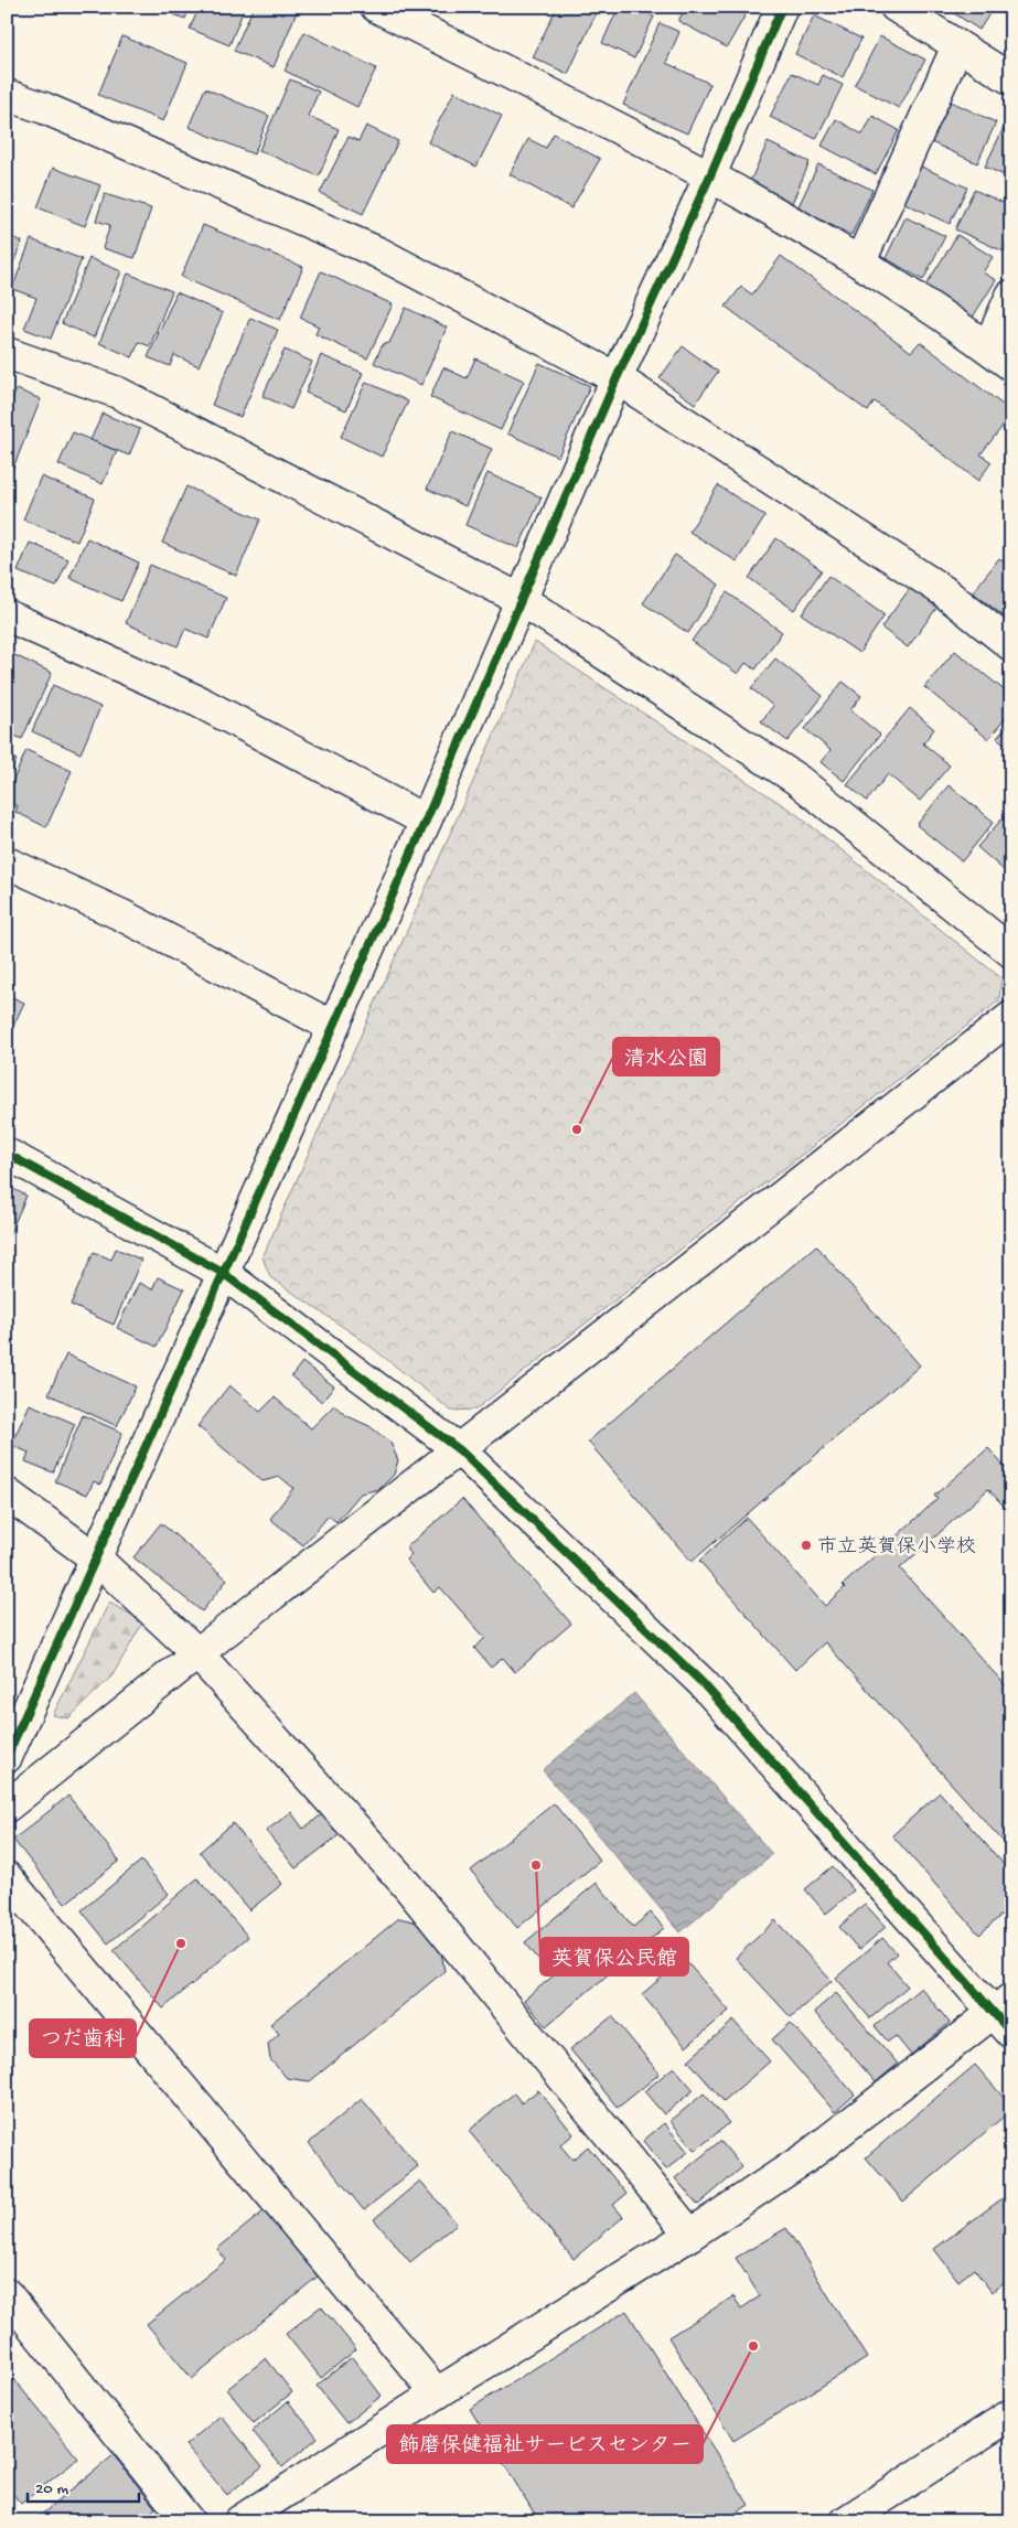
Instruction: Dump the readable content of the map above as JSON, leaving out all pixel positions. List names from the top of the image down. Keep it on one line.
{"places":["清水公園","市立英賀保小学校","英賀保公民館","つだ歯科","飾磨保健福祉サービスセンター"],"scale_bar":"20 m"}
